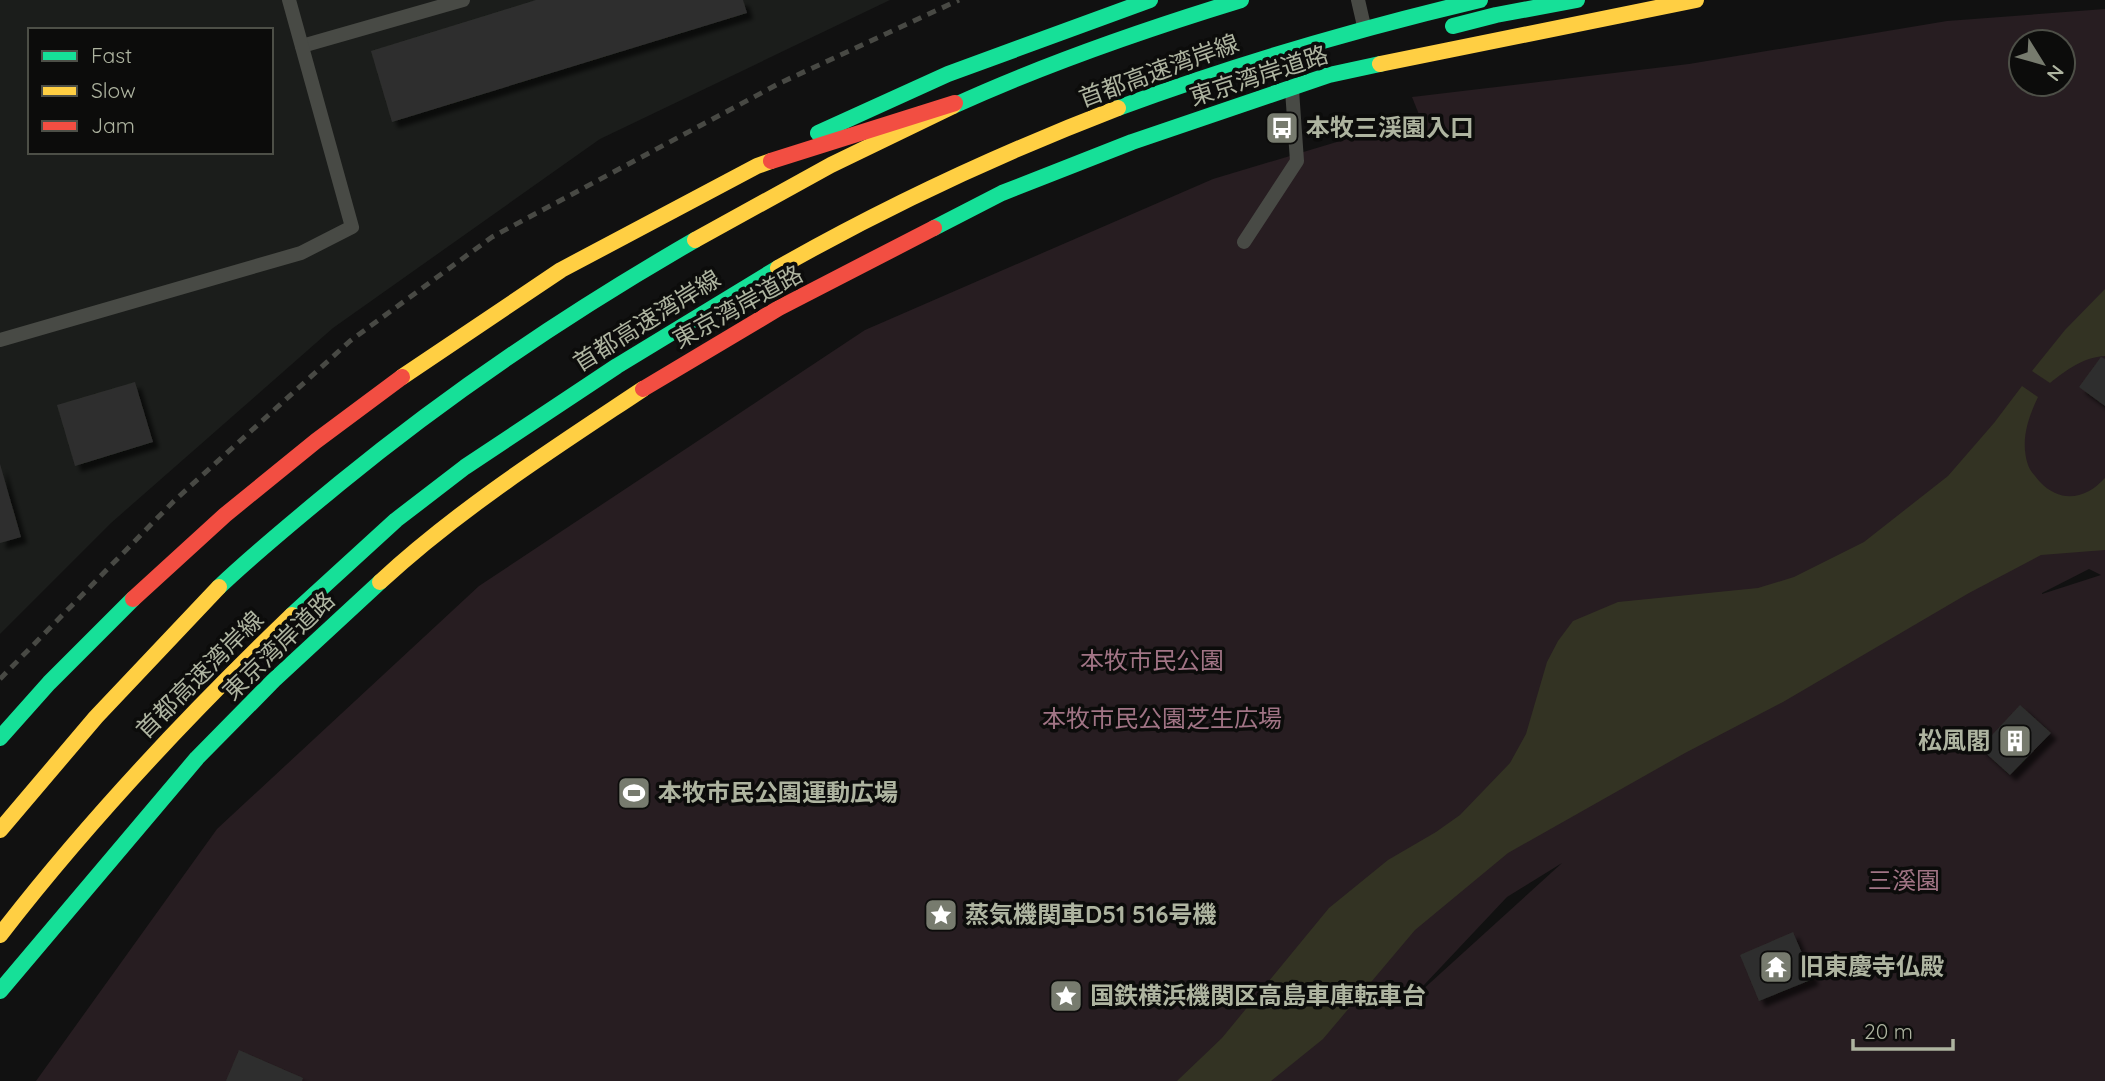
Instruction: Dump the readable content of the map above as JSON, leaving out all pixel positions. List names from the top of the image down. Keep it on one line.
{"streets":{"highway":["首都高速湾岸線","東京湾岸道路"]},"parks":["本牧市民公園","本牧市民公園芝生広場","三溪園"],"places":{"bus stop":["本牧三渓園入口"],"building":["松風閣"],"sports":["本牧市民公園運動広場"],"place":["蒸気機関車D51 516号機","国鉄横浜機関区高島車庫転車台"],"temple":["旧東慶寺仏殿"]},"legend":["Fast","Slow","Jam"],"scale_bar":"20 m","north":"bottom right"}
